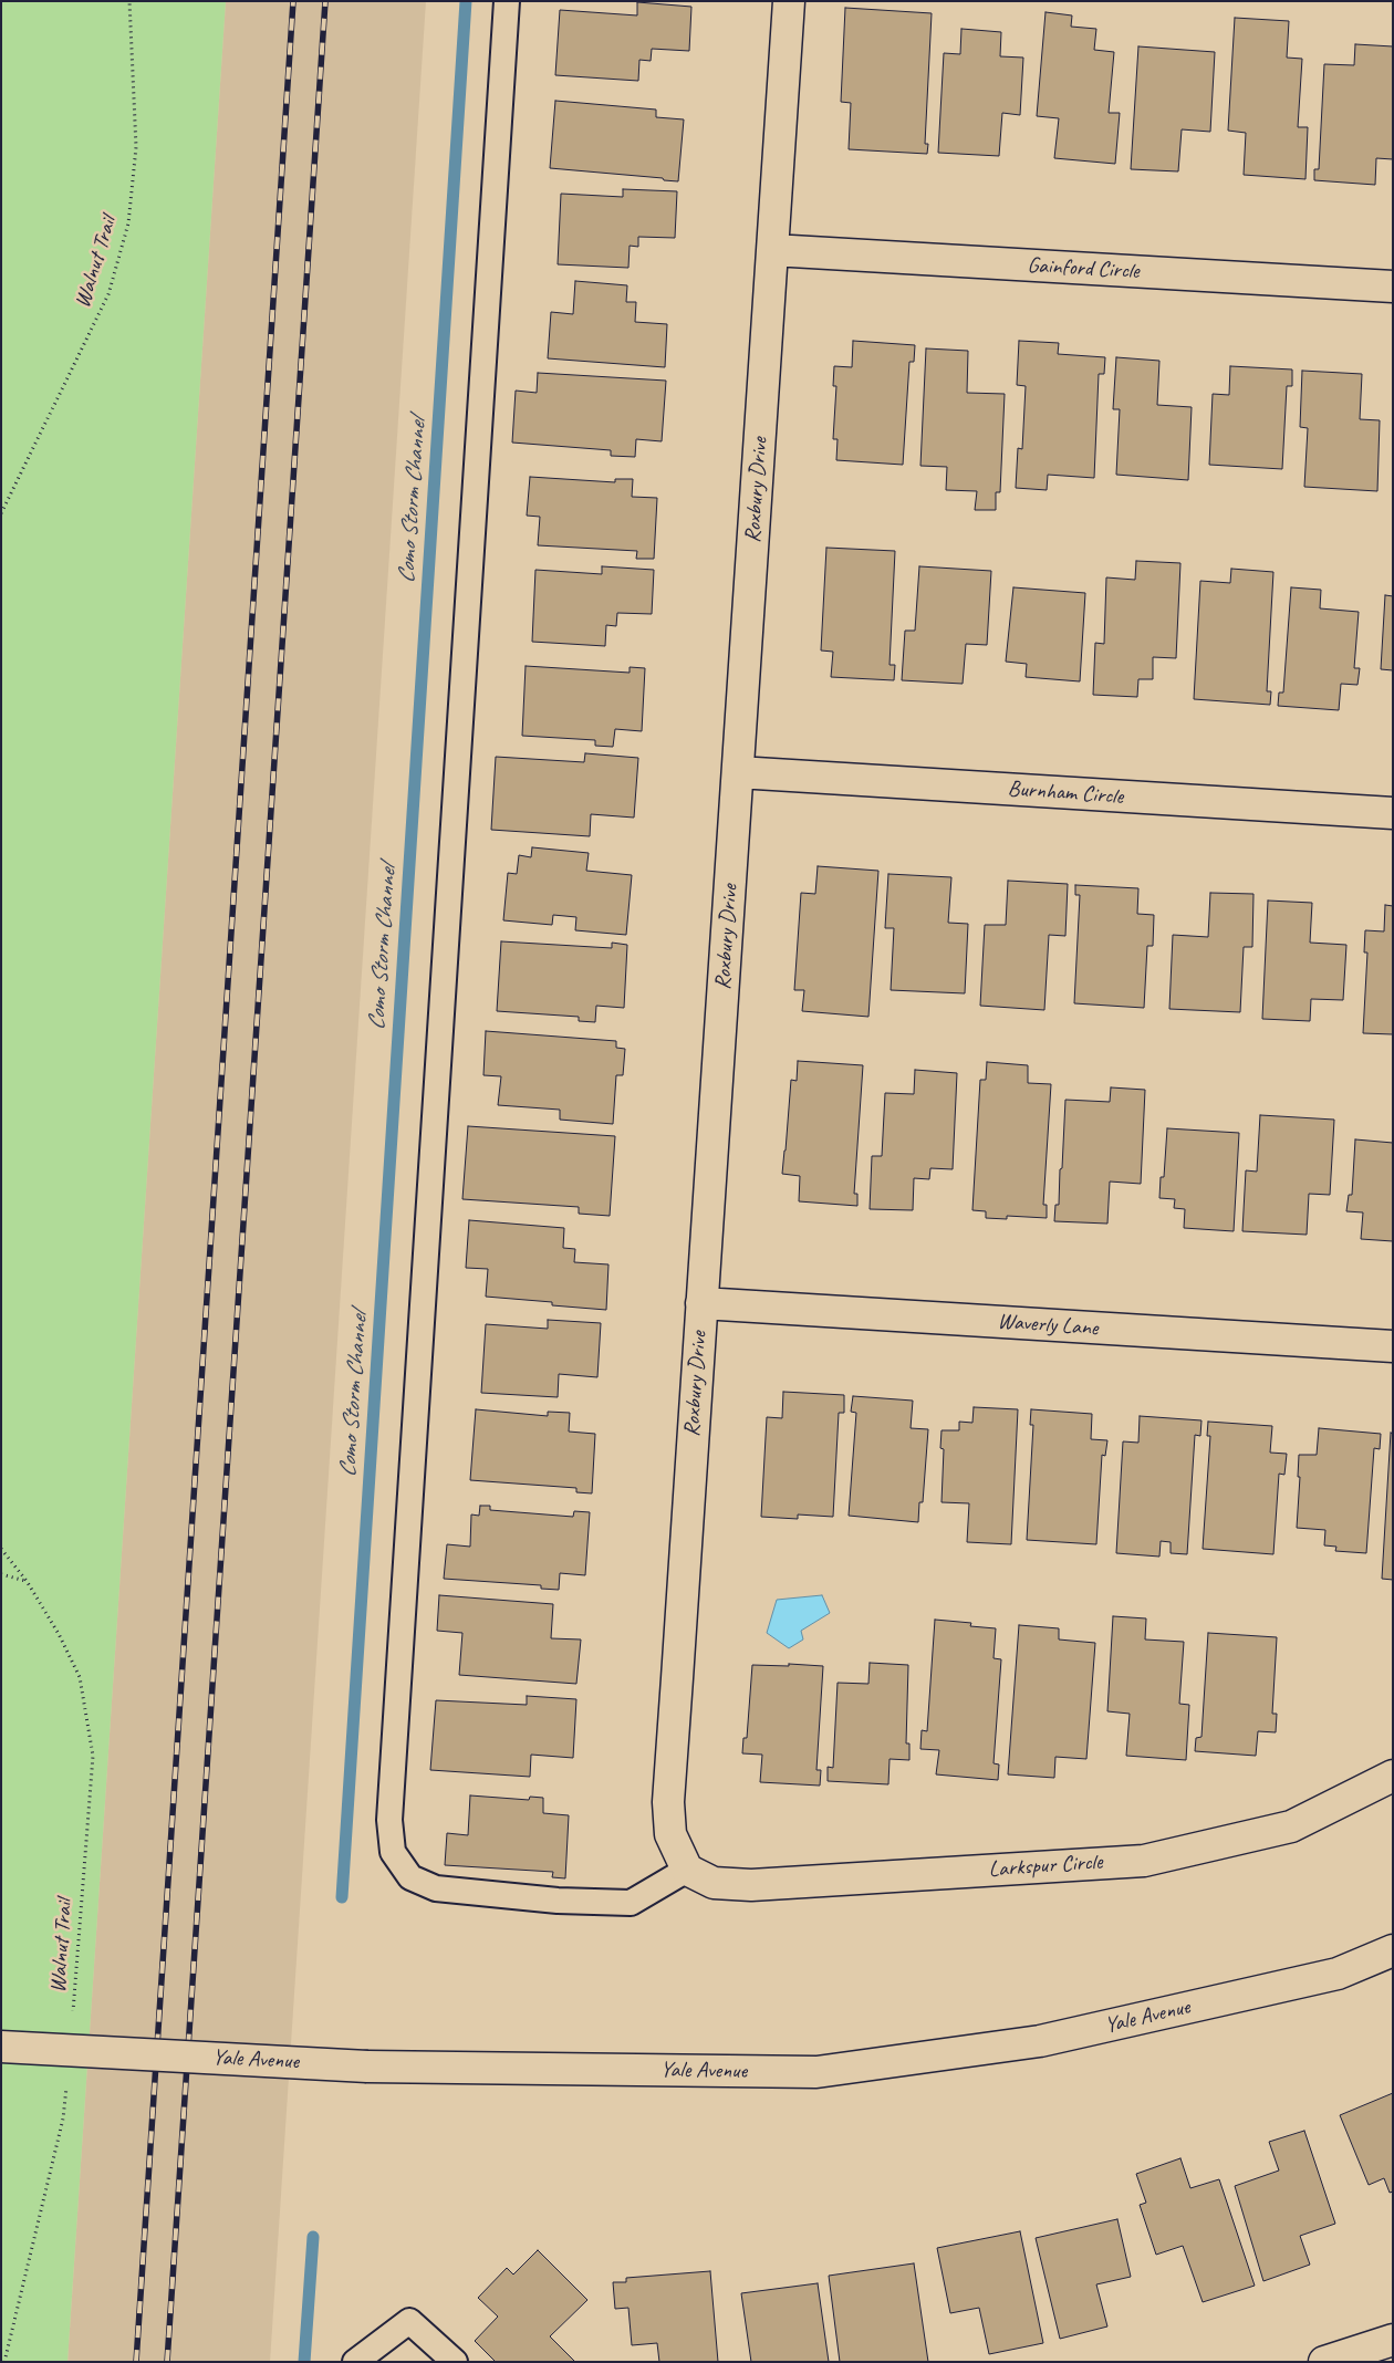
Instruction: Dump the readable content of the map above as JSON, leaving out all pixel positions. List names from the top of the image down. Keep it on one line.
{"streets":{"street":["Gainford Circle","Roxbury Drive","Burnham Circle","Waverly Lane","Larkspur Circle","Yale Avenue"],"path":["Walnut Trail"]},"crossings":[["Gainford Circle","Roxbury Drive"],["Roxbury Drive","Burnham Circle"],["Roxbury Drive","Waverly Lane"],["Roxbury Drive","Larkspur Circle"]],"water":["Como Storm Channel"]}
